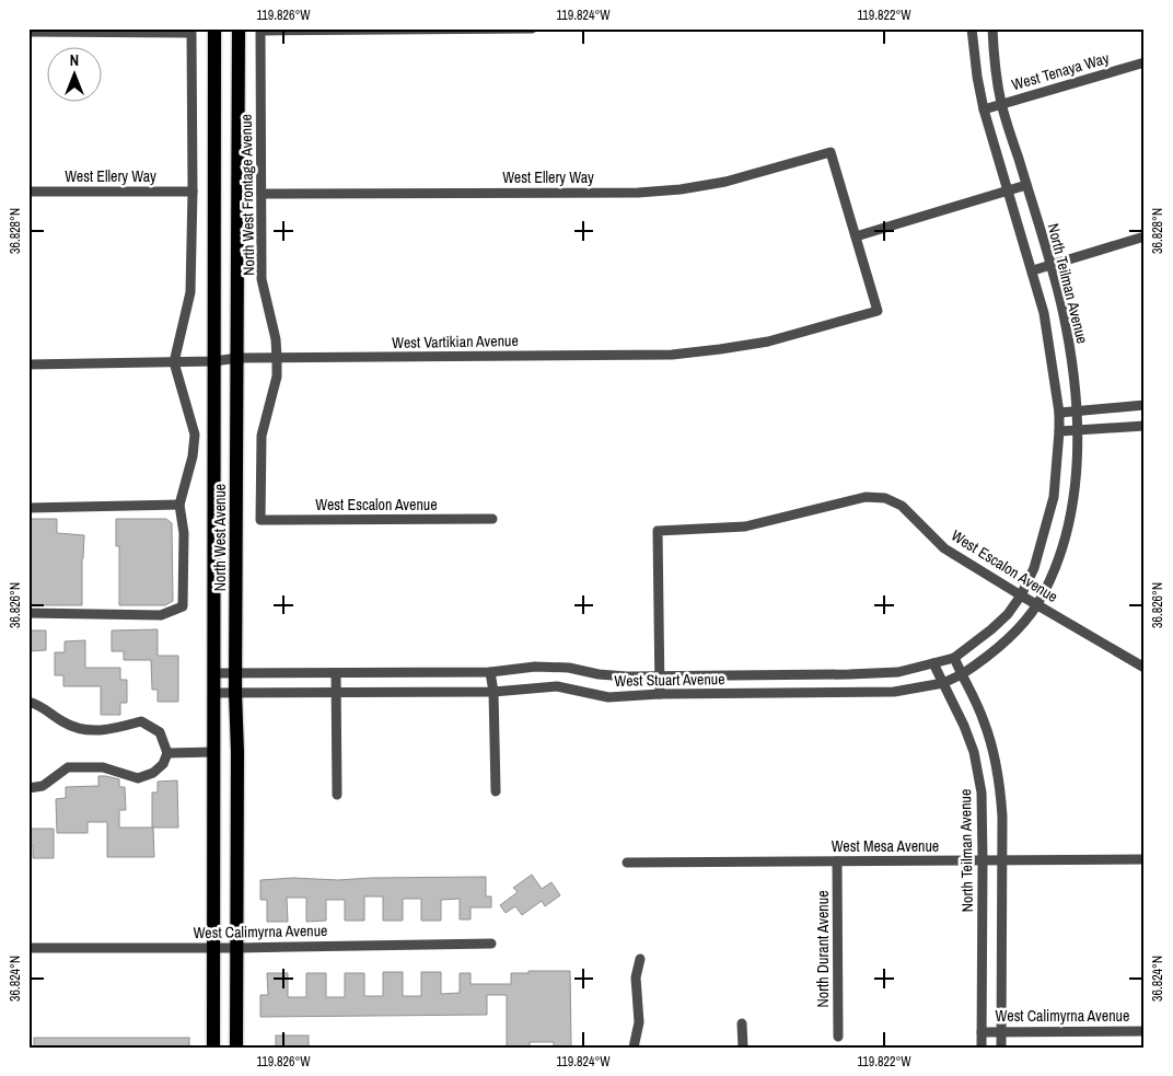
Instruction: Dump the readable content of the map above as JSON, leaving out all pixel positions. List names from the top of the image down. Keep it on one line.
{"streets":{"main road":["North West Avenue"],"street":["West Tenaya Way","West Ellery Way","North West Frontage Avenue","North Teilman Avenue","West Vartikian Avenue","West Escalon Avenue","West Stuart Avenue","West Mesa Avenue","West Calimyrna Avenue","North Durant Avenue"]},"crossings":[["West Tenaya Way","North Teilman Avenue"],["West Ellery Way","North West Frontage Avenue"],["West Ellery Way","West Vartikian Avenue"],["North West Frontage Avenue","West Vartikian Avenue"],["North West Frontage Avenue","West Escalon Avenue"],["North Teilman Avenue","West Escalon Avenue"],["North Teilman Avenue","West Stuart Avenue"],["North Teilman Avenue","West Mesa Avenue"],["North Teilman Avenue","West Calimyrna Avenue"],["West Vartikian Avenue","North West Avenue"],["West Escalon Avenue","West Stuart Avenue"],["North West Avenue","West Stuart Avenue"],["North West Avenue","West Calimyrna Avenue"],["West Mesa Avenue","North Durant Avenue"]],"north":"top","coordinates":["119.826°W","119.824°W","119.822°W","36.828°N","36.826°N","36.824°N"]}
